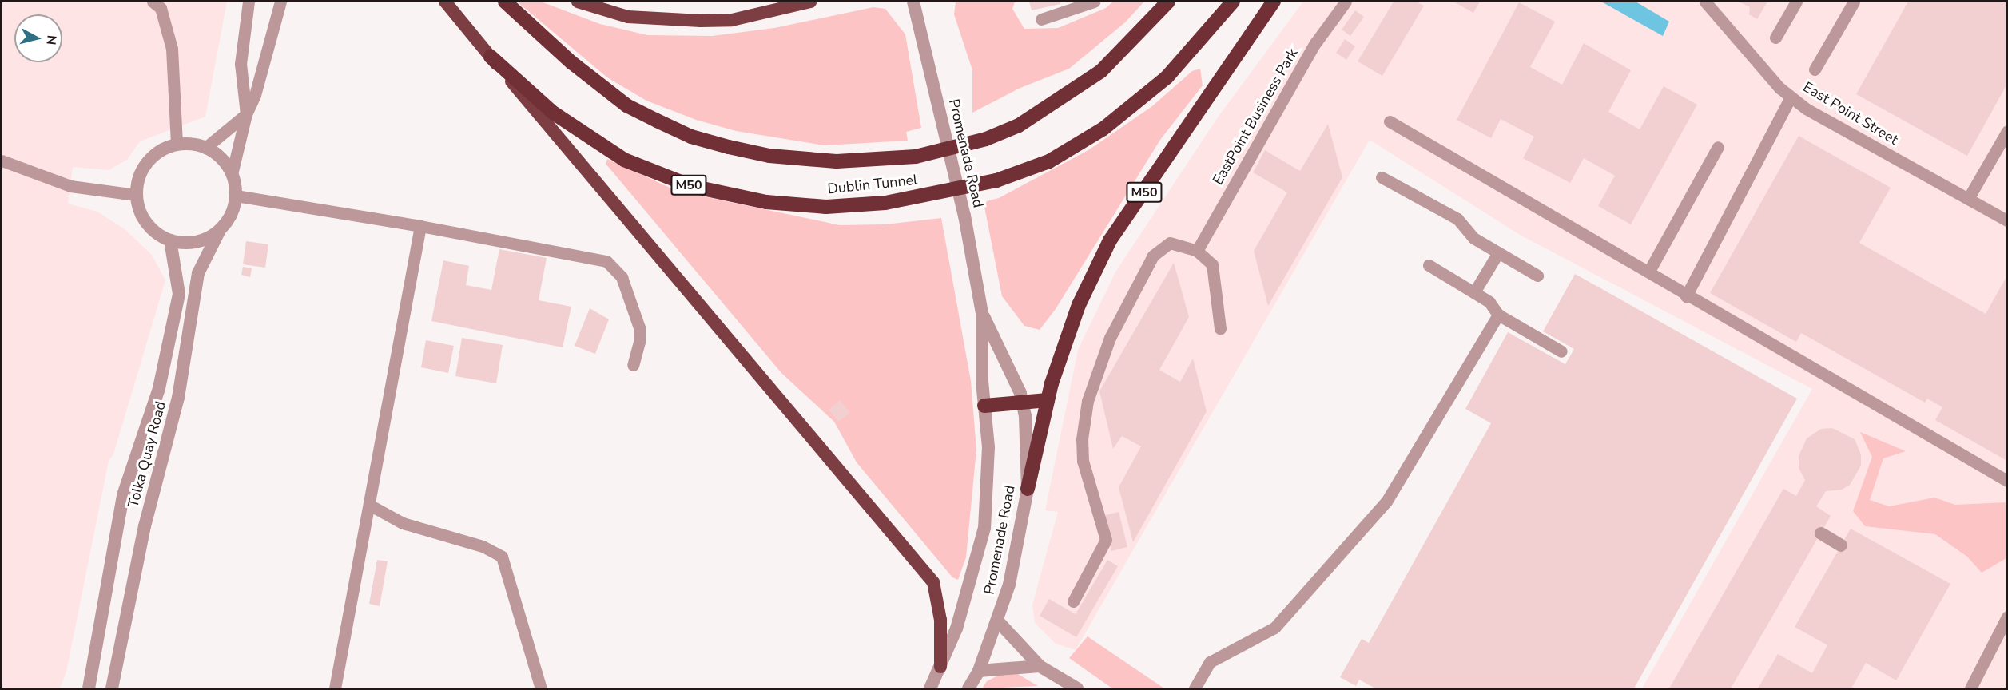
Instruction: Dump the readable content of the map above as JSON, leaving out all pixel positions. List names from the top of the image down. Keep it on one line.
{"streets":{"highway":["Dublin Tunnel","M50"],"street":["Promenade Road","Tolka Quay Road"],"lane":["East Point Street","EastPoint Business Park"]},"crossings":[["Promenade Road","M50"]],"north":"right"}
